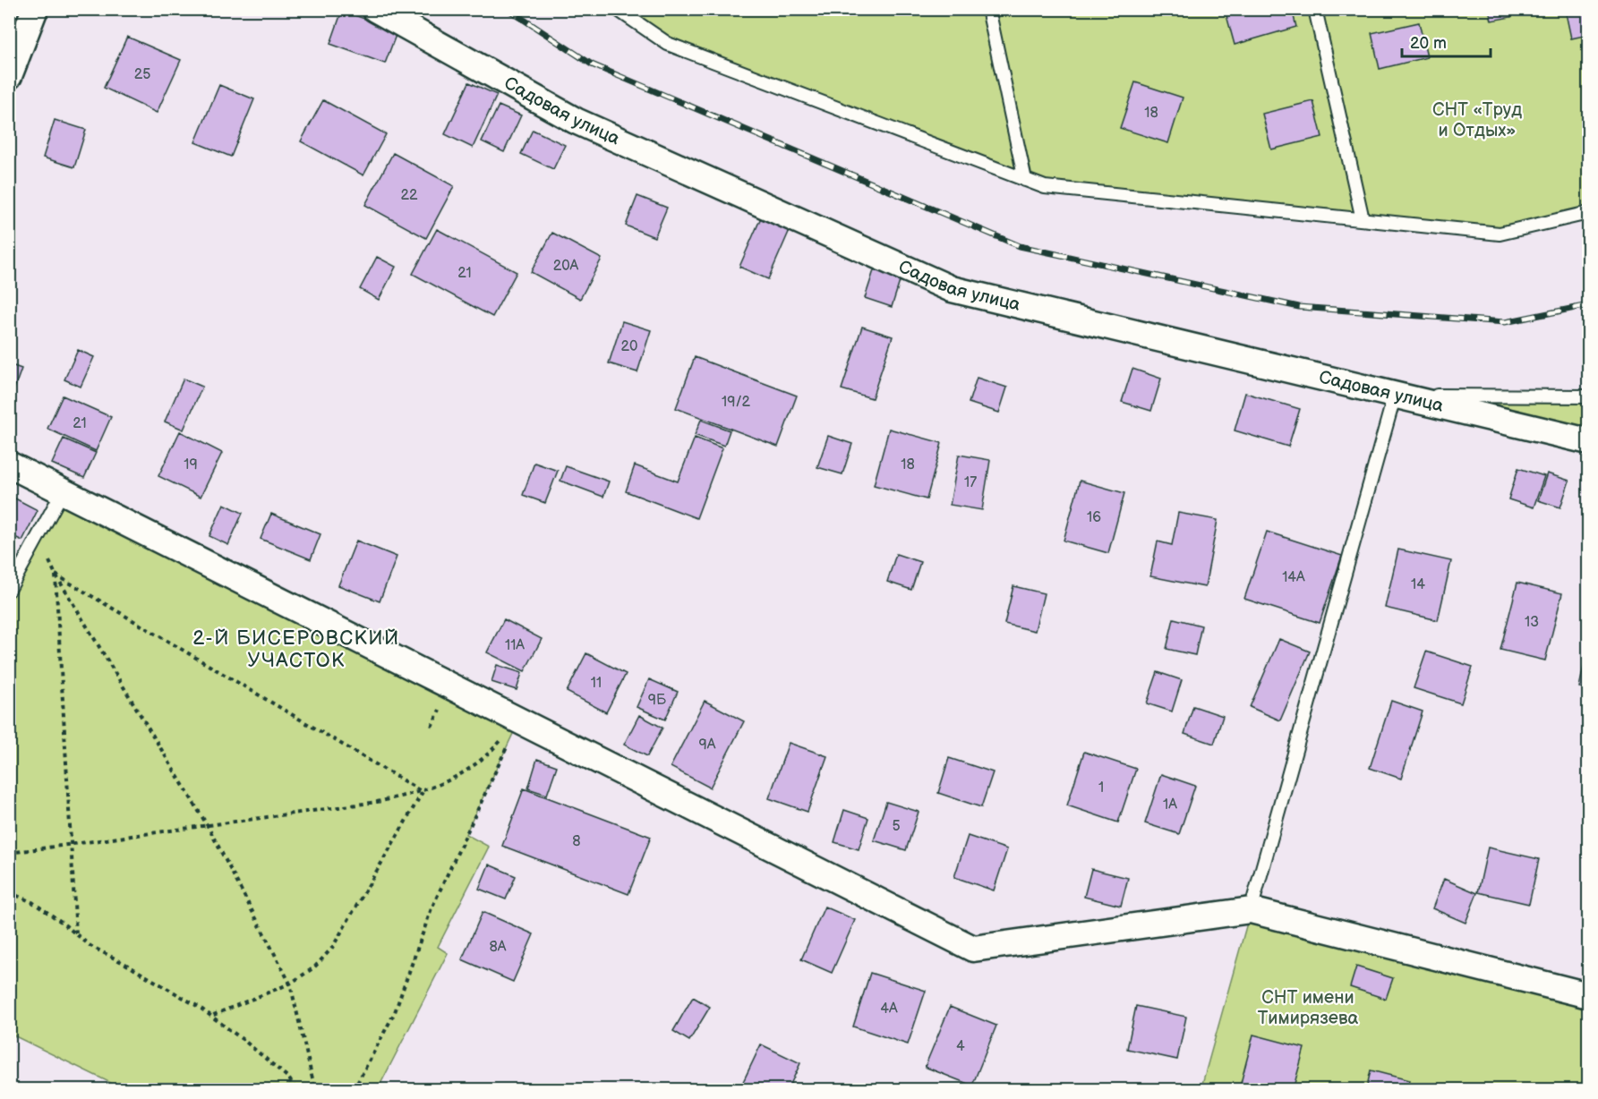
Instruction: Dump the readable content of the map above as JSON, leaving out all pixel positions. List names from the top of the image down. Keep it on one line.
{"streets":{"street":["Садовая улица"]},"districts":["2-Й БИСЕРОВСКИЙ УЧАСТОК"],"parks":["СНТ «Труд и Отдых»","СНТ имени Тимирязева"],"house_numbers":["25","18","22","20А","21","20","19/2","21","19","18","17","16","14А","14","13","11А","11","9Б","9А","1","1А","5","8","8А","4А","4"],"scale_bar":"20 m"}
